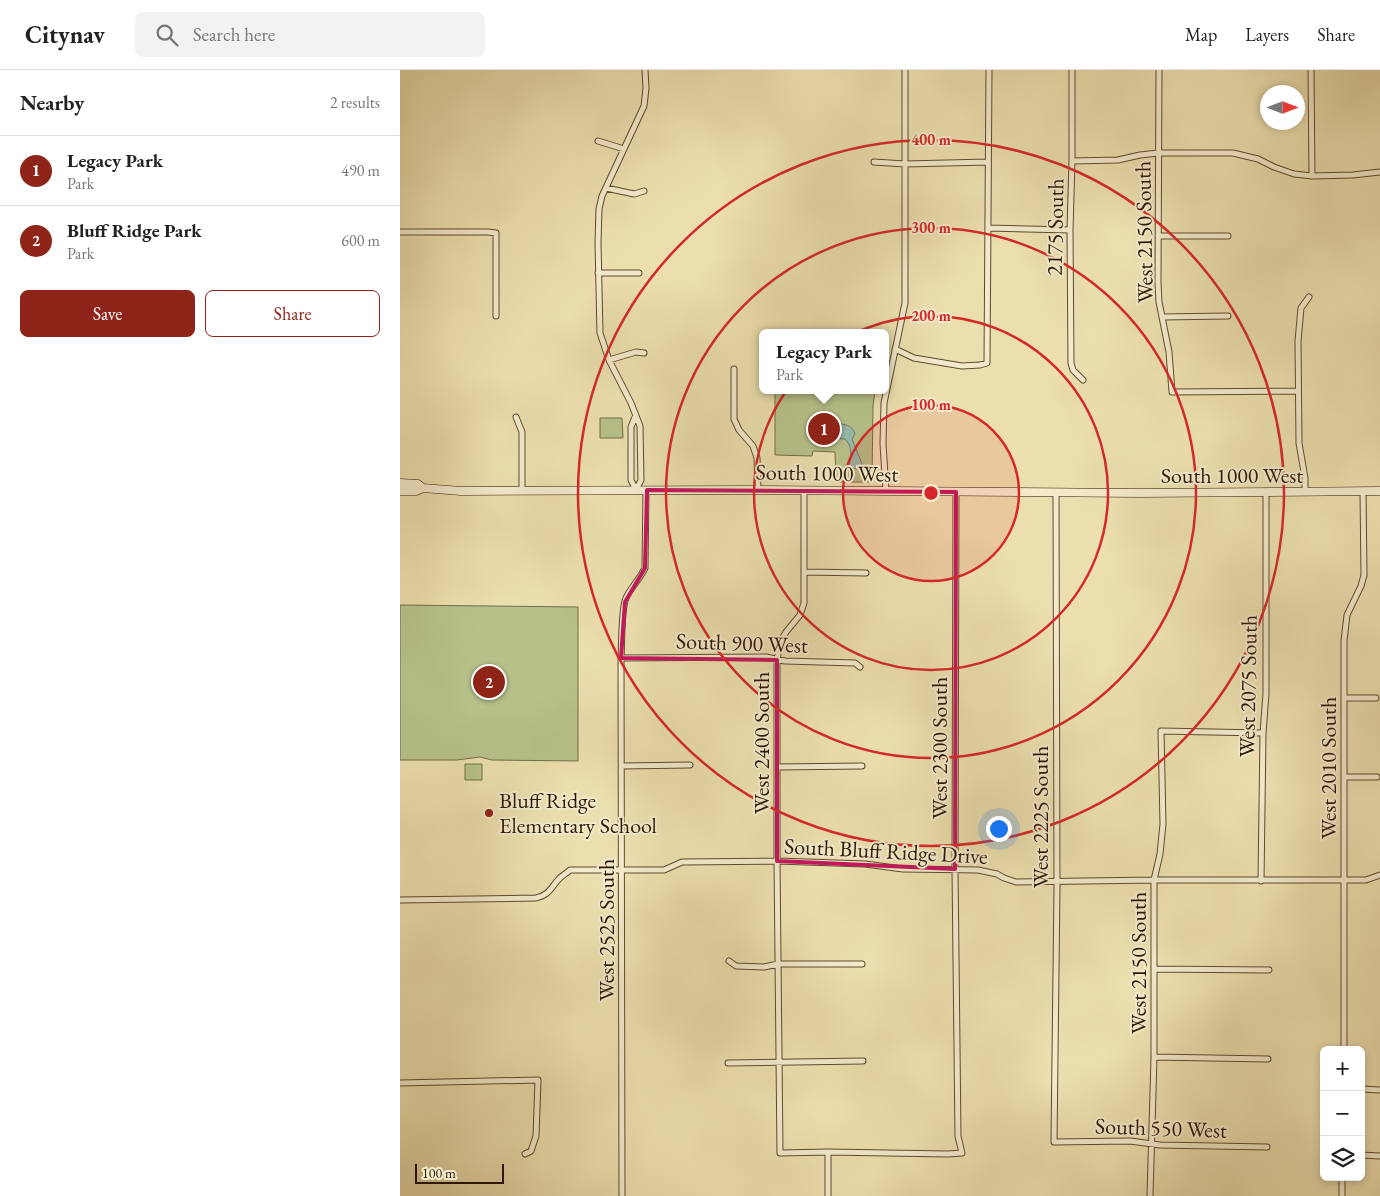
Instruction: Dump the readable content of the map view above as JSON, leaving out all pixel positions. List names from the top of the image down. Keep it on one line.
{"streets":{"main road":["South 1000 West"],"street":["2175 South","West 2150 South","South 900 West","West 2075 South","West 2400 South","West 2300 South","West 2010 South","West 2225 South","South Bluff Ridge Drive","West 2525 South","South 550 West"]},"crossings":[["West 2150 South","West 2075 South"],["West 2150 South","South Bluff Ridge Drive"],["West 2150 South","South 550 West"],["South 1000 West","West 2075 South"],["South 1000 West","West 2400 South"],["South 1000 West","West 2300 South"],["South 1000 West","West 2010 South"],["South 1000 West","West 2225 South"],["South 1000 West","West 2525 South"],["South 900 West","West 2400 South"],["South 900 West","West 2525 South"],["West 2075 South","South Bluff Ridge Drive"],["West 2400 South","West 2300 South"],["West 2400 South","South Bluff Ridge Drive"],["West 2300 South","South Bluff Ridge Drive"],["West 2010 South","South Bluff Ridge Drive"],["West 2225 South","South Bluff Ridge Drive"],["West 2225 South","South 550 West"],["South Bluff Ridge Drive","West 2525 South"]],"places":["Bluff Ridge Elementary School"],"scale_bar":"100 m","north":"right","page":{"header":"Citynav","search":"Search here","nav":["Map","Layers","Share"],"heading":["Nearby","2 results"],"list":[{"mark":"1","name":"Legacy Park","note":"Park","value":"490 m"},{"mark":"2","name":"Bluff Ridge Park","note":"Park","value":"600 m"}],"buttons":["Save","Share"],"popup":["Legacy Park","Park"],"pins":["1","2"],"map_buttons":["+","−"],"scale":"100 m"},"rings":["400 m","300 m","200 m","100 m"]}
